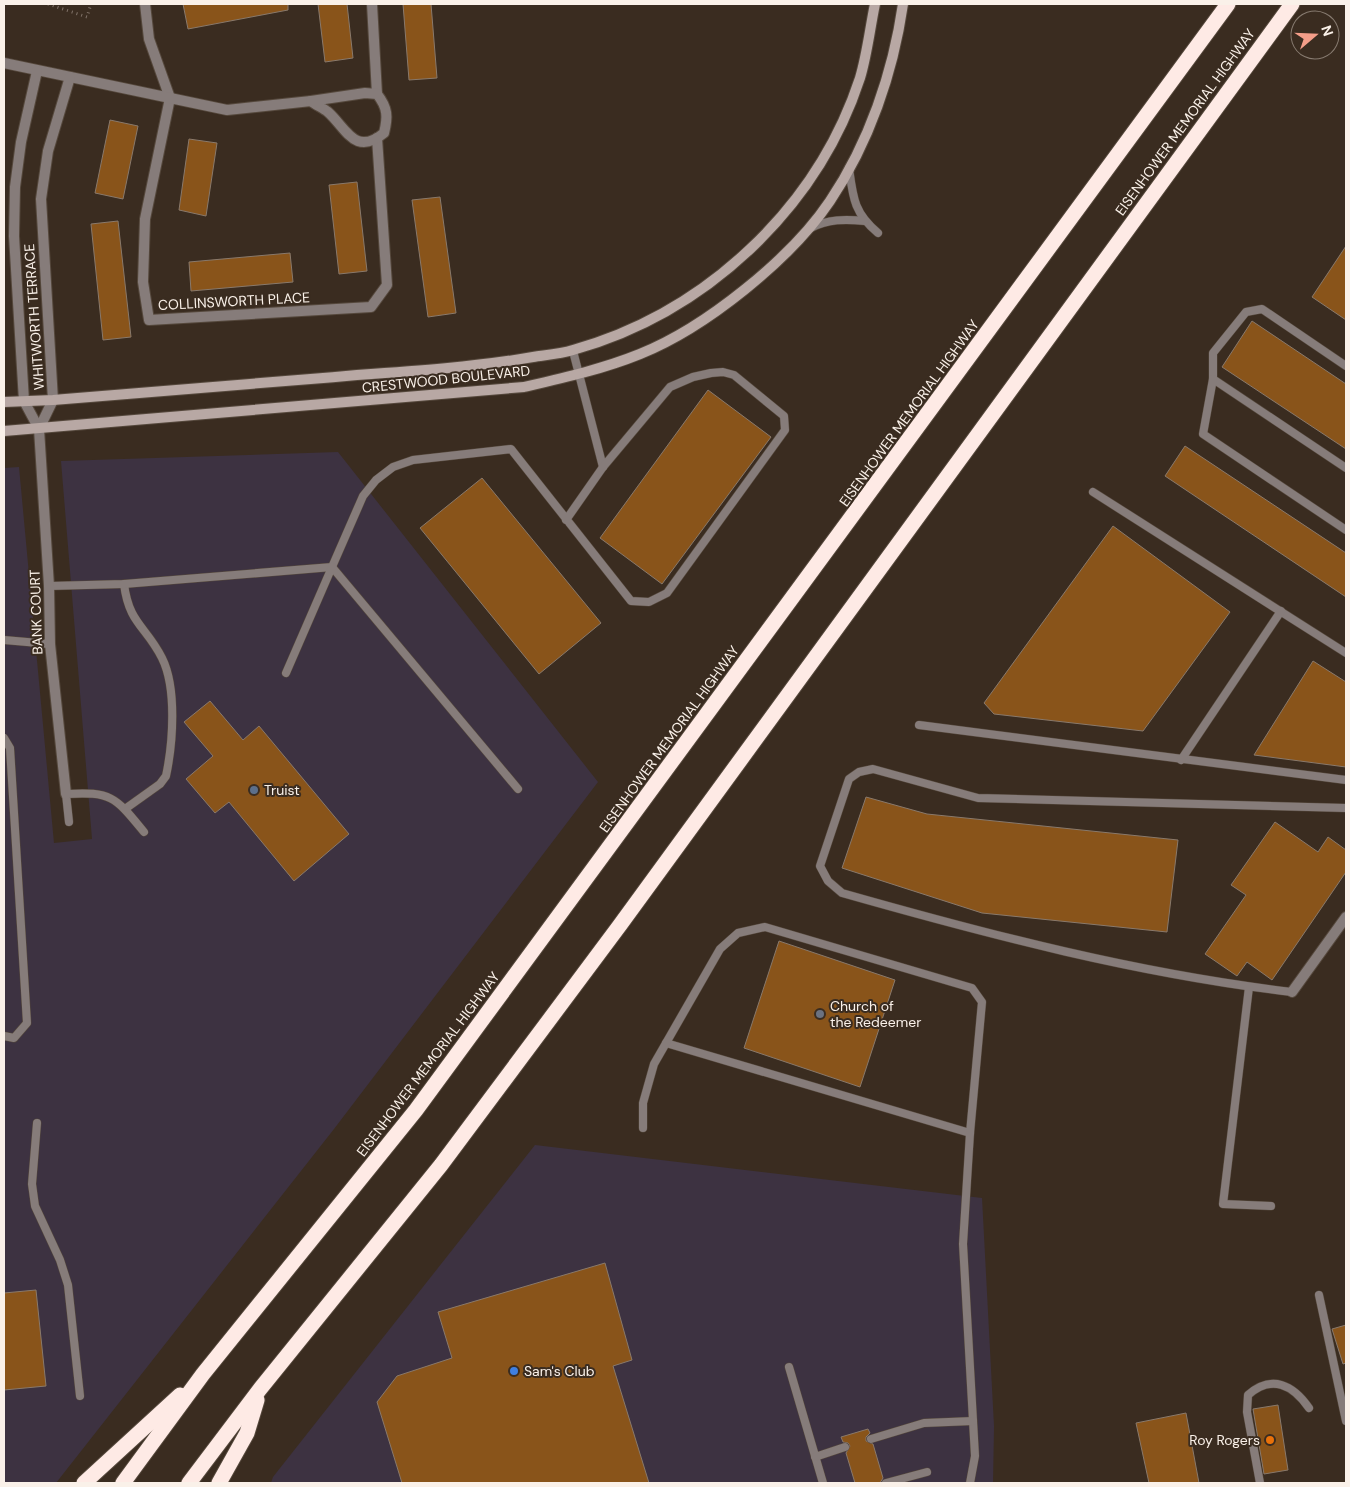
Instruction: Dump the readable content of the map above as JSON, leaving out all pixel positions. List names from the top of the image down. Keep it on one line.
{"streets":{"highway":["EISENHOWER MEMORIAL HIGHWAY"],"main road":["CRESTWOOD BOULEVARD"],"street":["COLLINSWORTH PLACE","WHITWORTH TERRACE","BANK COURT"]},"crossings":[["WHITWORTH TERRACE","CRESTWOOD BOULEVARD"],["WHITWORTH TERRACE","BANK COURT"],["CRESTWOOD BOULEVARD","BANK COURT"]],"places":["Truist","Church of the Redeemer","Sam's Club","Roy Rogers"],"north":"right"}
